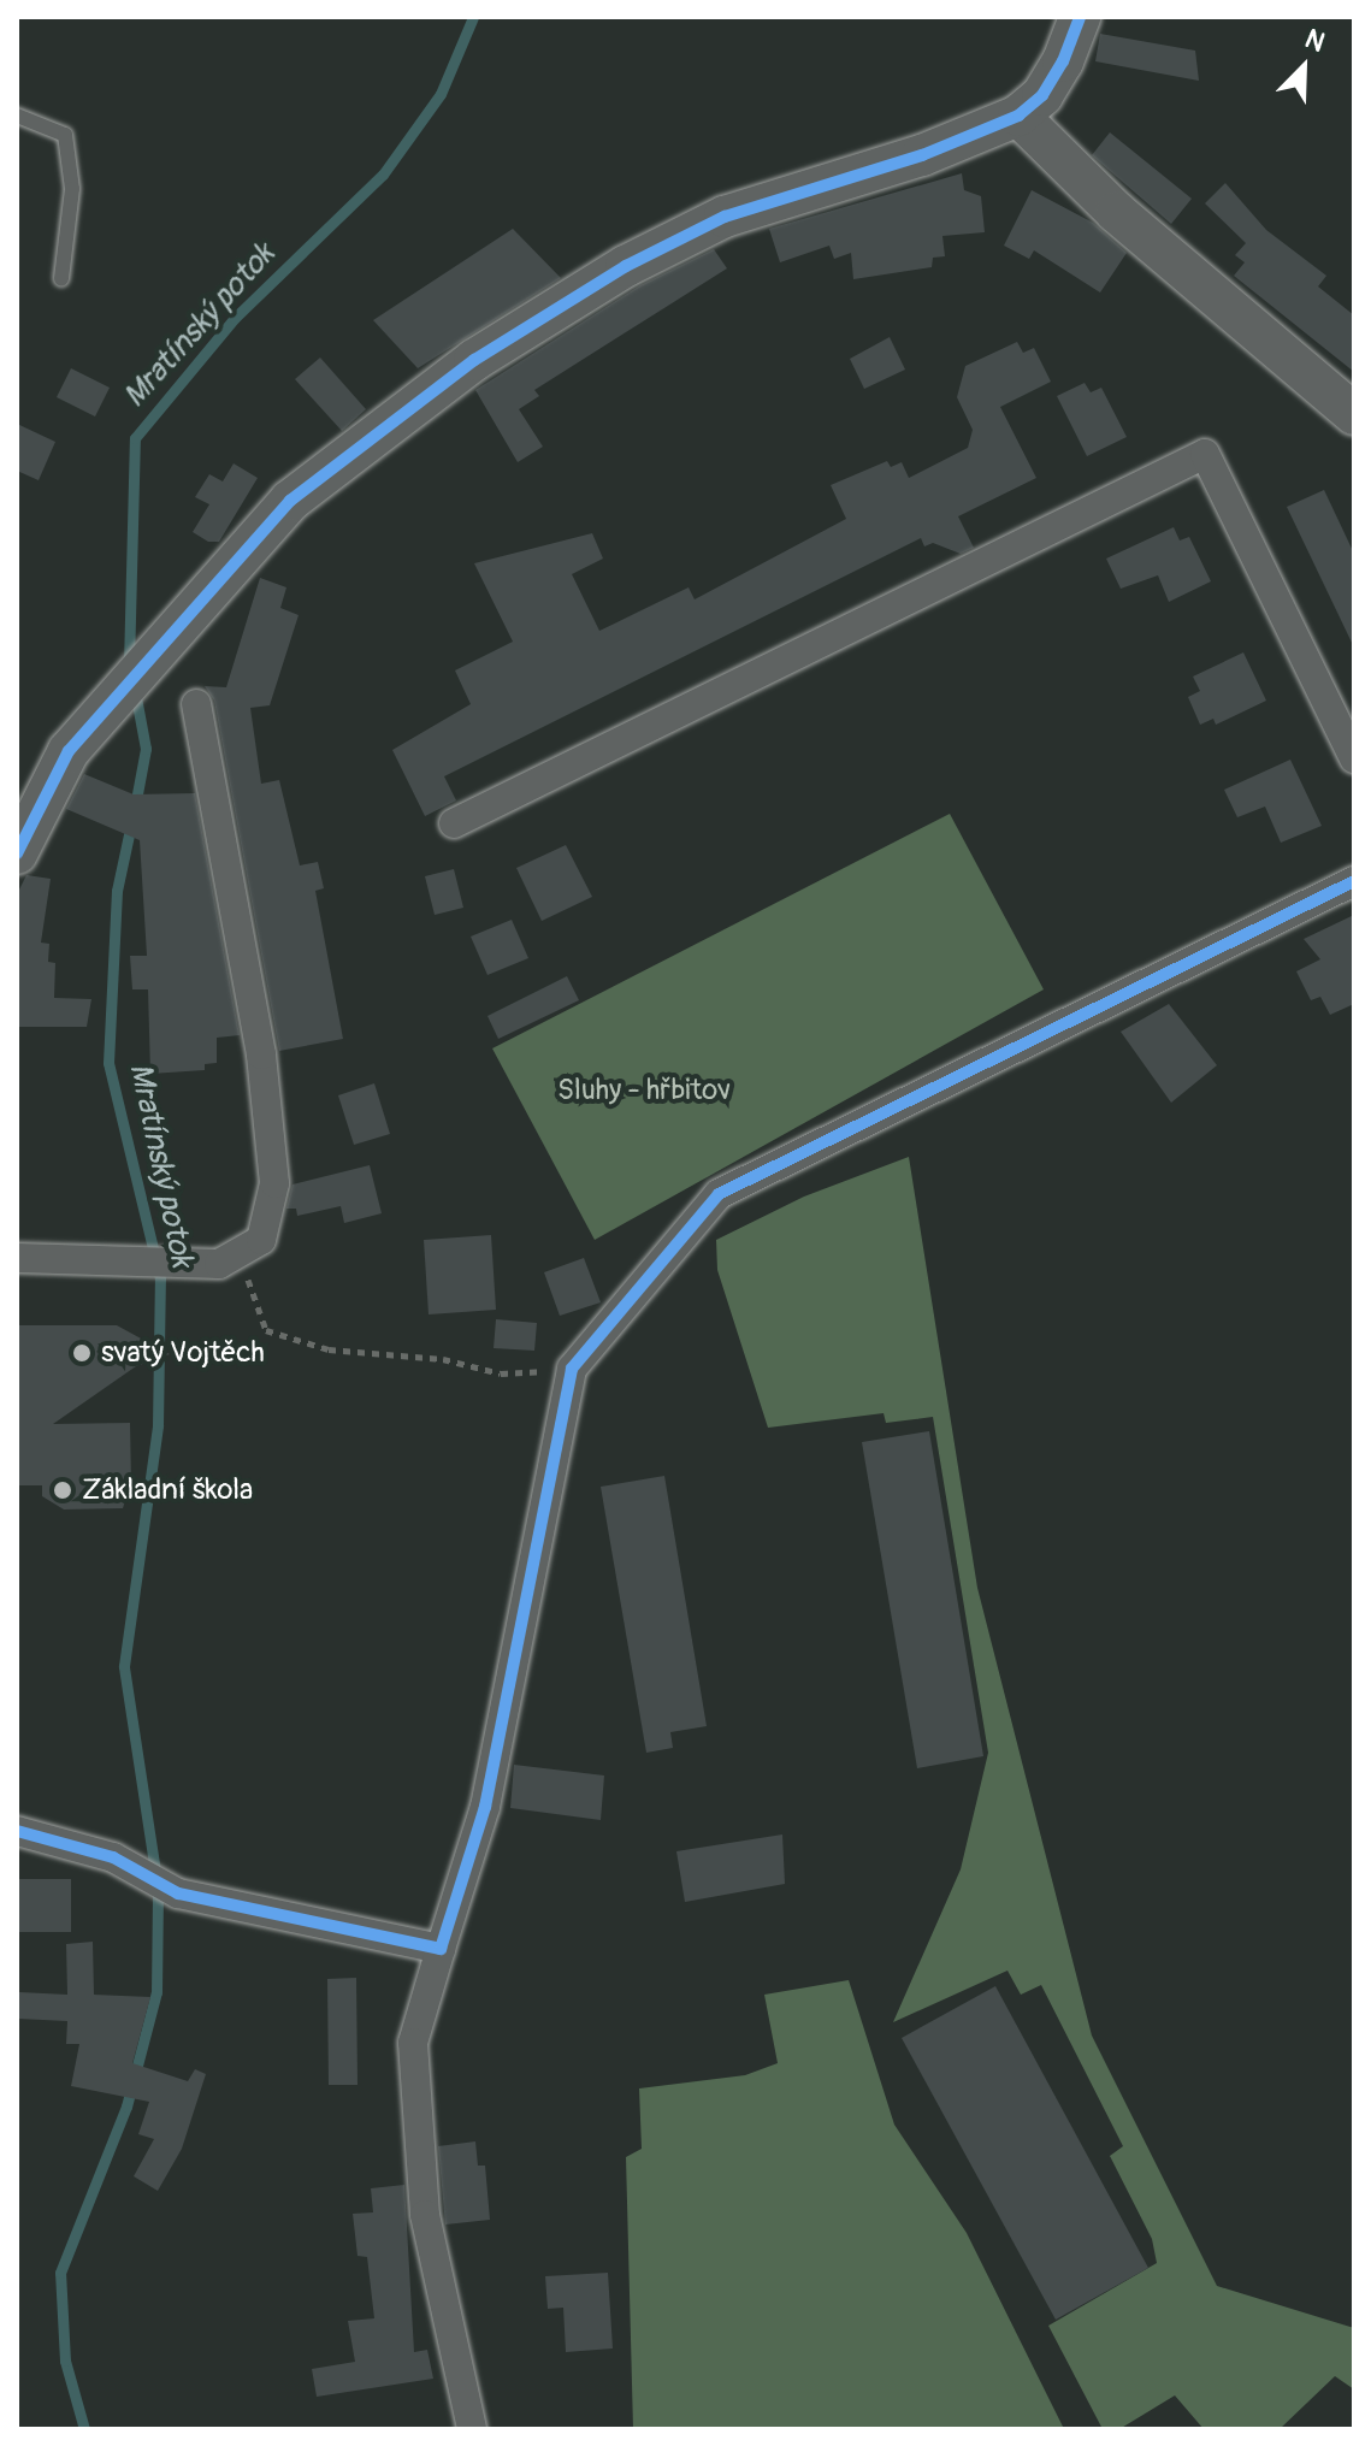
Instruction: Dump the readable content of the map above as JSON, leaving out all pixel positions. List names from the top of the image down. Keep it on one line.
{"water":["Mratínský potok"],"parks":["Sluhy - hřbitov"],"places":["svatý Vojtěch","Základní škola"],"north":"top right"}
